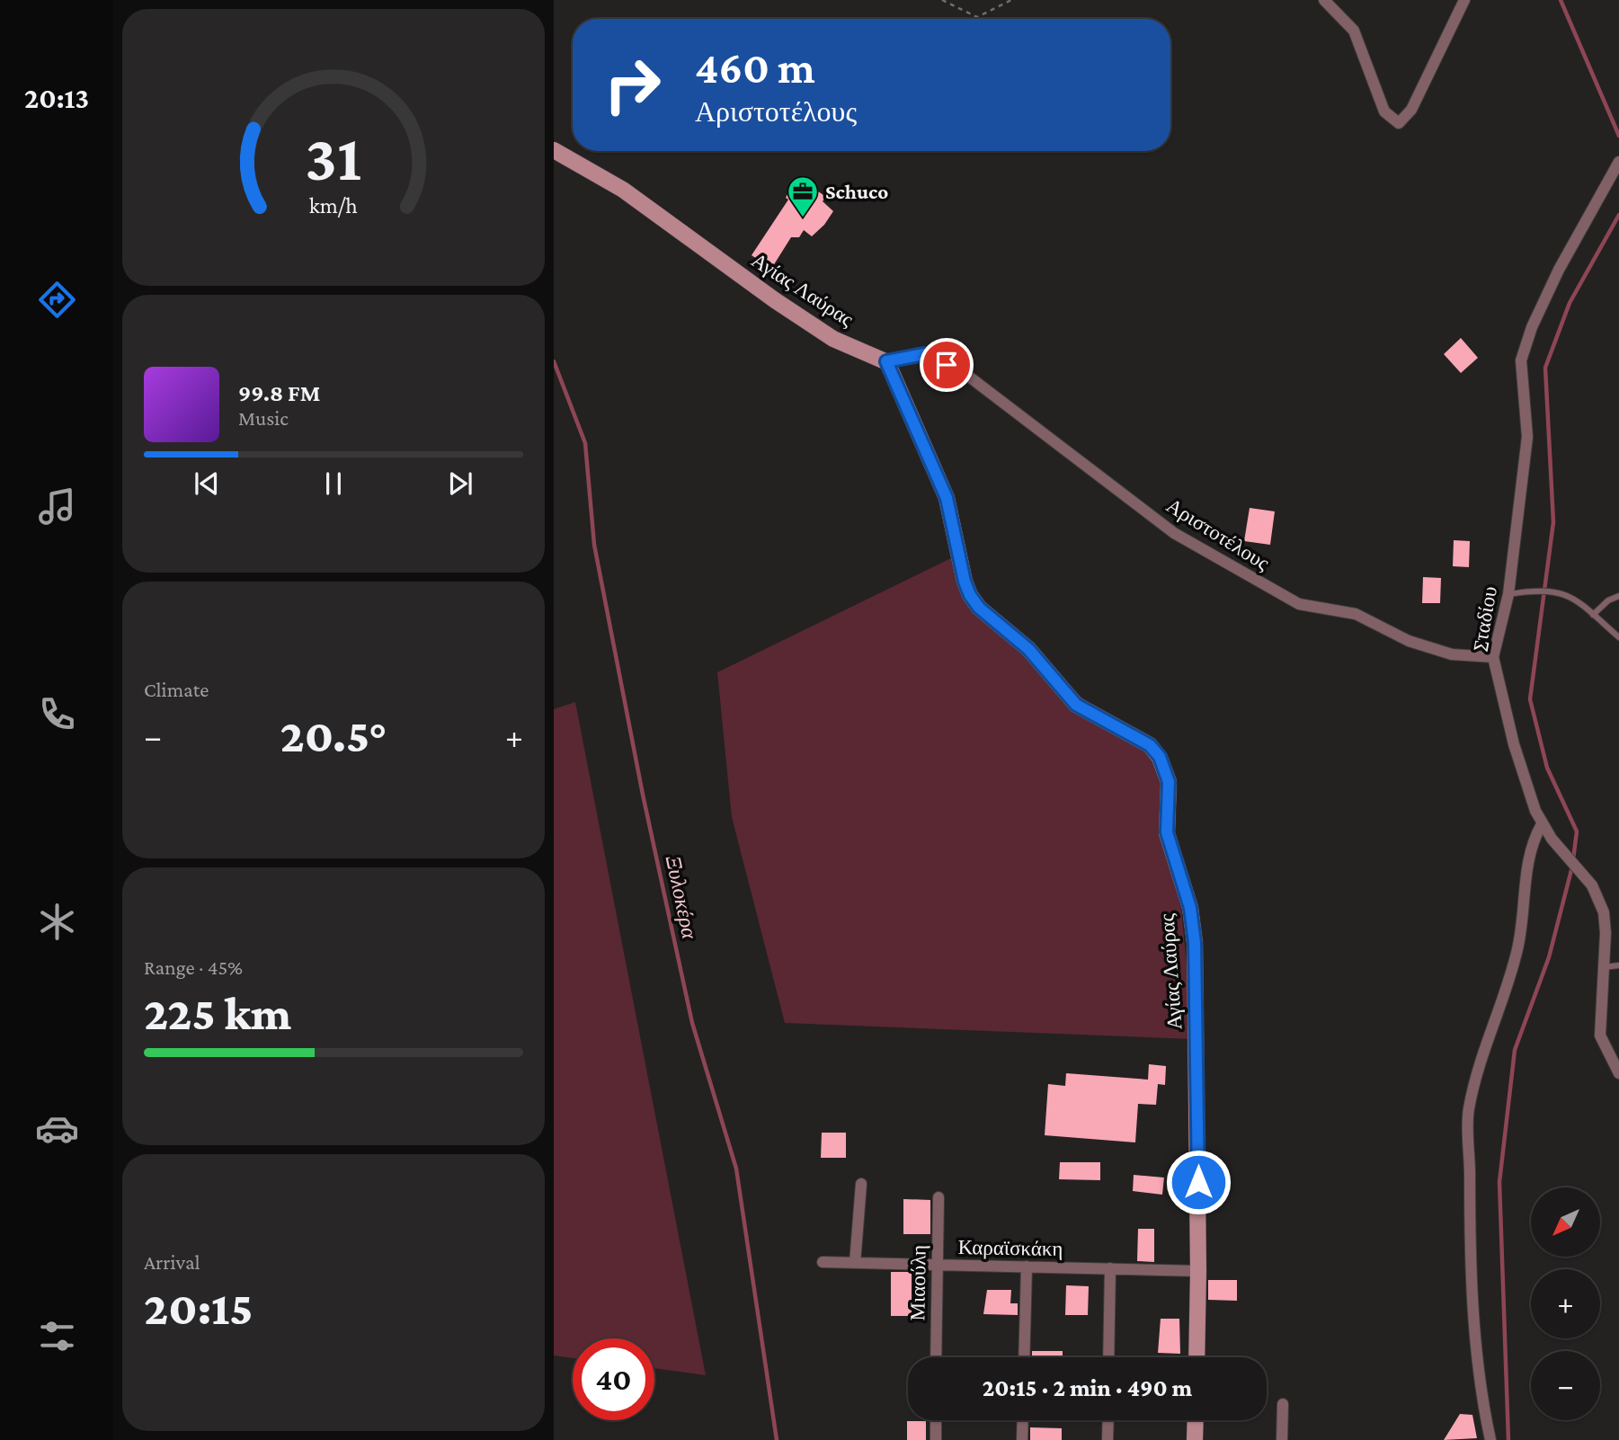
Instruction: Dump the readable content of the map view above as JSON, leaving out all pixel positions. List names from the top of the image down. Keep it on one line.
{"streets":{"street":["Αγίας Λαύρας","Αριστοτέλους","Σταδίου","Καραϊσκάκη","Μιαούλη"]},"crossings":[["Αγίας Λαύρας","Αριστοτέλους"],["Αγίας Λαύρας","Καραϊσκάκη"],["Αριστοτέλους","Σταδίου"],["Καραϊσκάκη","Μιαούλη"]],"water":["Ξυλοκέρα"],"places":{"office":["Schuco"]},"north":"bottom left","page":{"tabs":"20:13","turn":["460 m","Αριστοτέλους"],"song":["99.8 FM","Music"],"tile":["Climate",["Range · 45%","225 km"],["Arrival","20:15"]],"heat":["−","20.5°","+"],"map_buttons":["+","−"],"limit":"40","trip":"20:15 · 2 min · 490 m","gauge":["31","km/h"]}}
